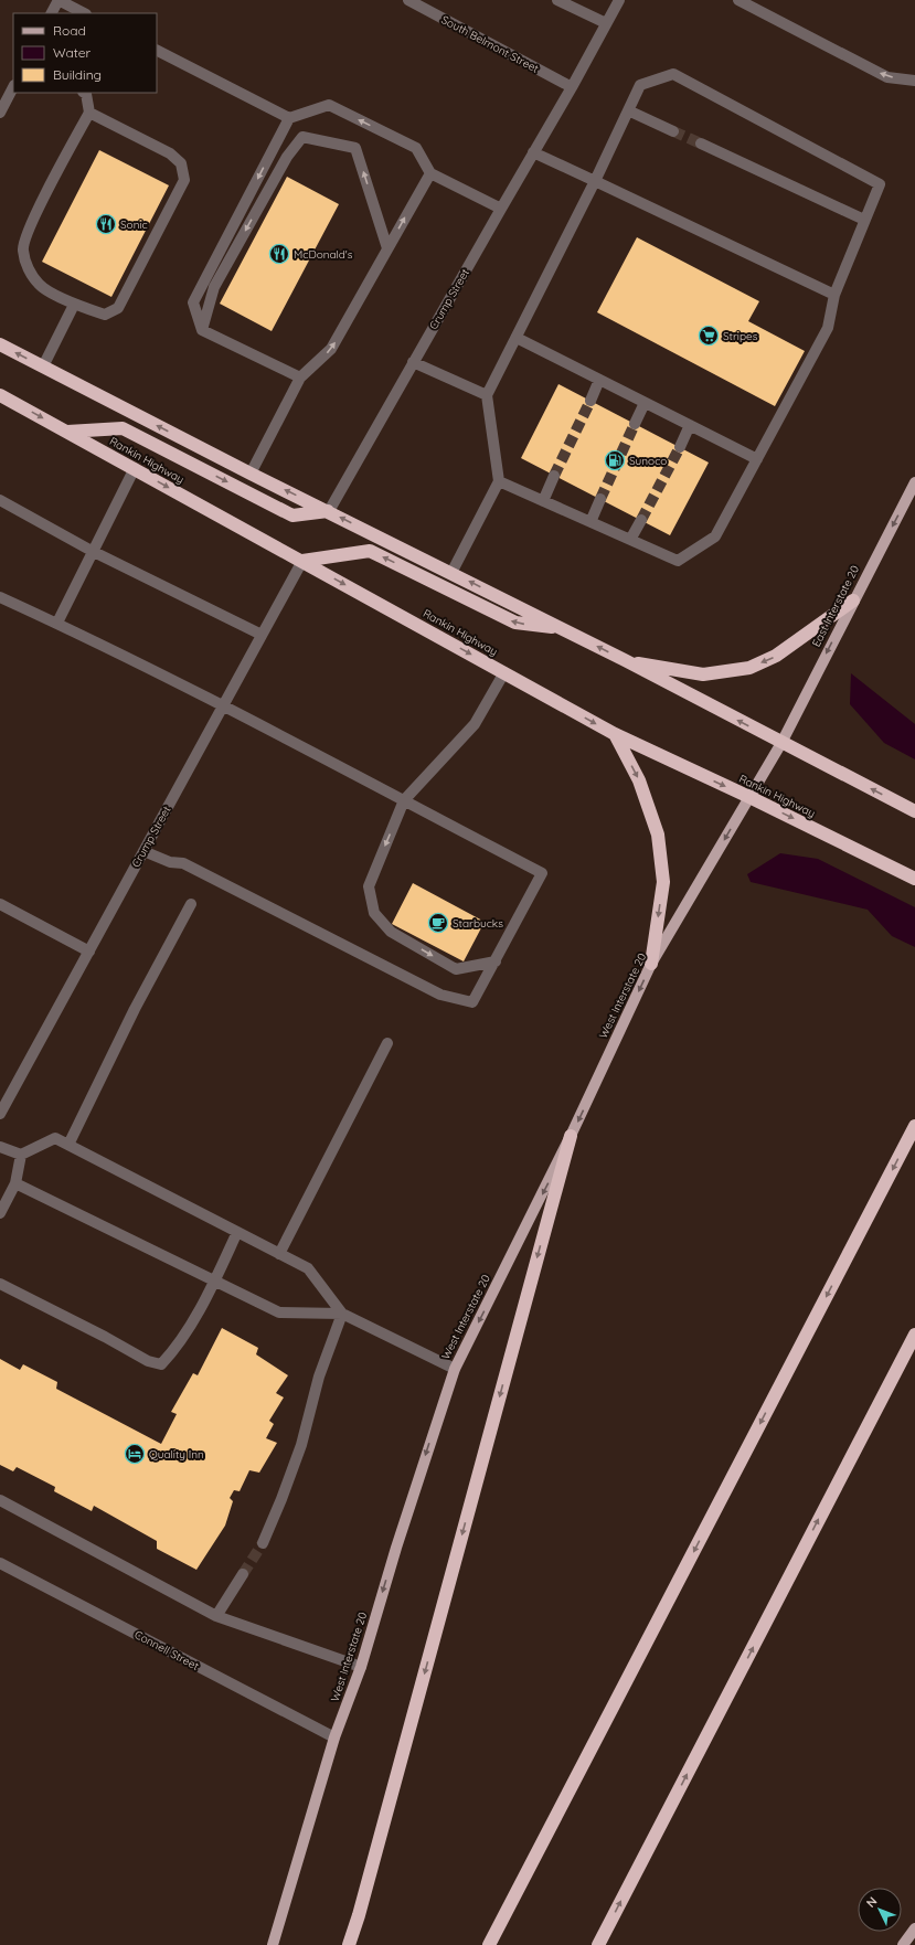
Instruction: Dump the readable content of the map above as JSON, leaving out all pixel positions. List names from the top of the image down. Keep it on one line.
{"streets":{"highway":["Rankin Highway"],"main road":["East Interstate 20","West Interstate 20"],"street":["South Belmont Street","Crump Street","Connell Street"]},"crossings":[["South Belmont Street","Crump Street"],["Crump Street","Rankin Highway"],["Rankin Highway","West Interstate 20"],["East Interstate 20","West Interstate 20"],["West Interstate 20","Connell Street"]],"one_way":["East Interstate 20","West Interstate 20"],"places":{"restaurant":["Sonic","McDonald's"],"supermarket":["Stripes"],"fuel station":["Sunoco"],"cafe":["Starbucks"],"hotel":["Quality Inn"]},"legend":["Road","Water","Building"],"north":"top left"}
